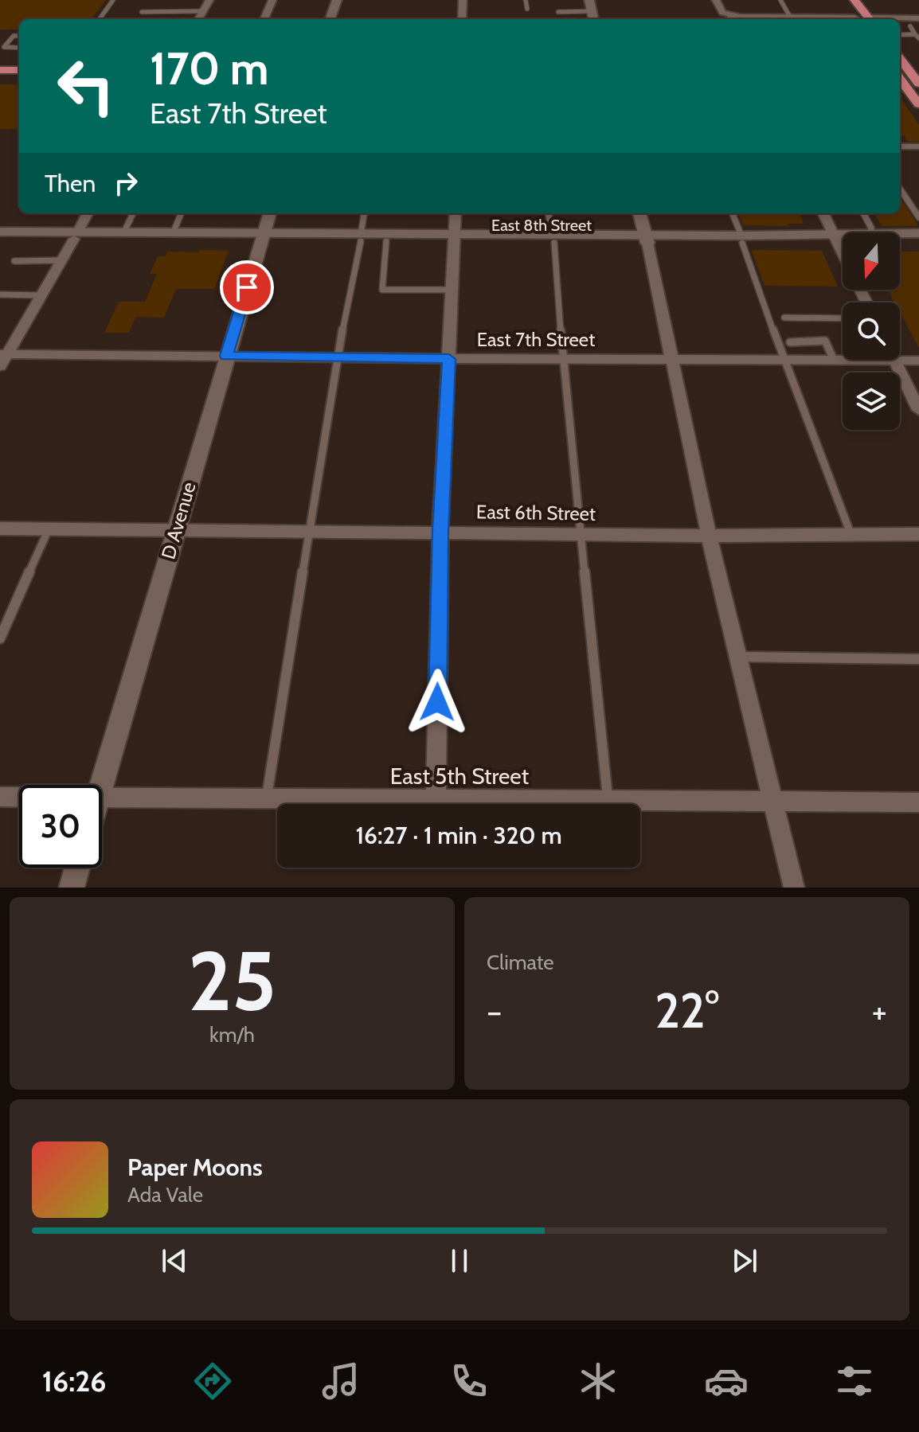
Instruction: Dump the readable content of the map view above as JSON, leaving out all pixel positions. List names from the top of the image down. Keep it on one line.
{"streets":{"main road":["East 8th Street","D Avenue"],"street":["East 7th Street","East 6th Street","East 5th Street"]},"crossings":[["East 8th Street","D Avenue"],["East 7th Street","D Avenue"],["East 6th Street","D Avenue"]],"north":"bottom","page":{"turn":["170 m","East 7th Street"],"then":"Then","limit":"30","trip":"16:27 · 1 min · 320 m","tile":[["25","km/h"],"Climate"],"heat":["−","22°","+"],"song":["Paper Moons","Ada Vale"],"tabs":"16:26"}}
